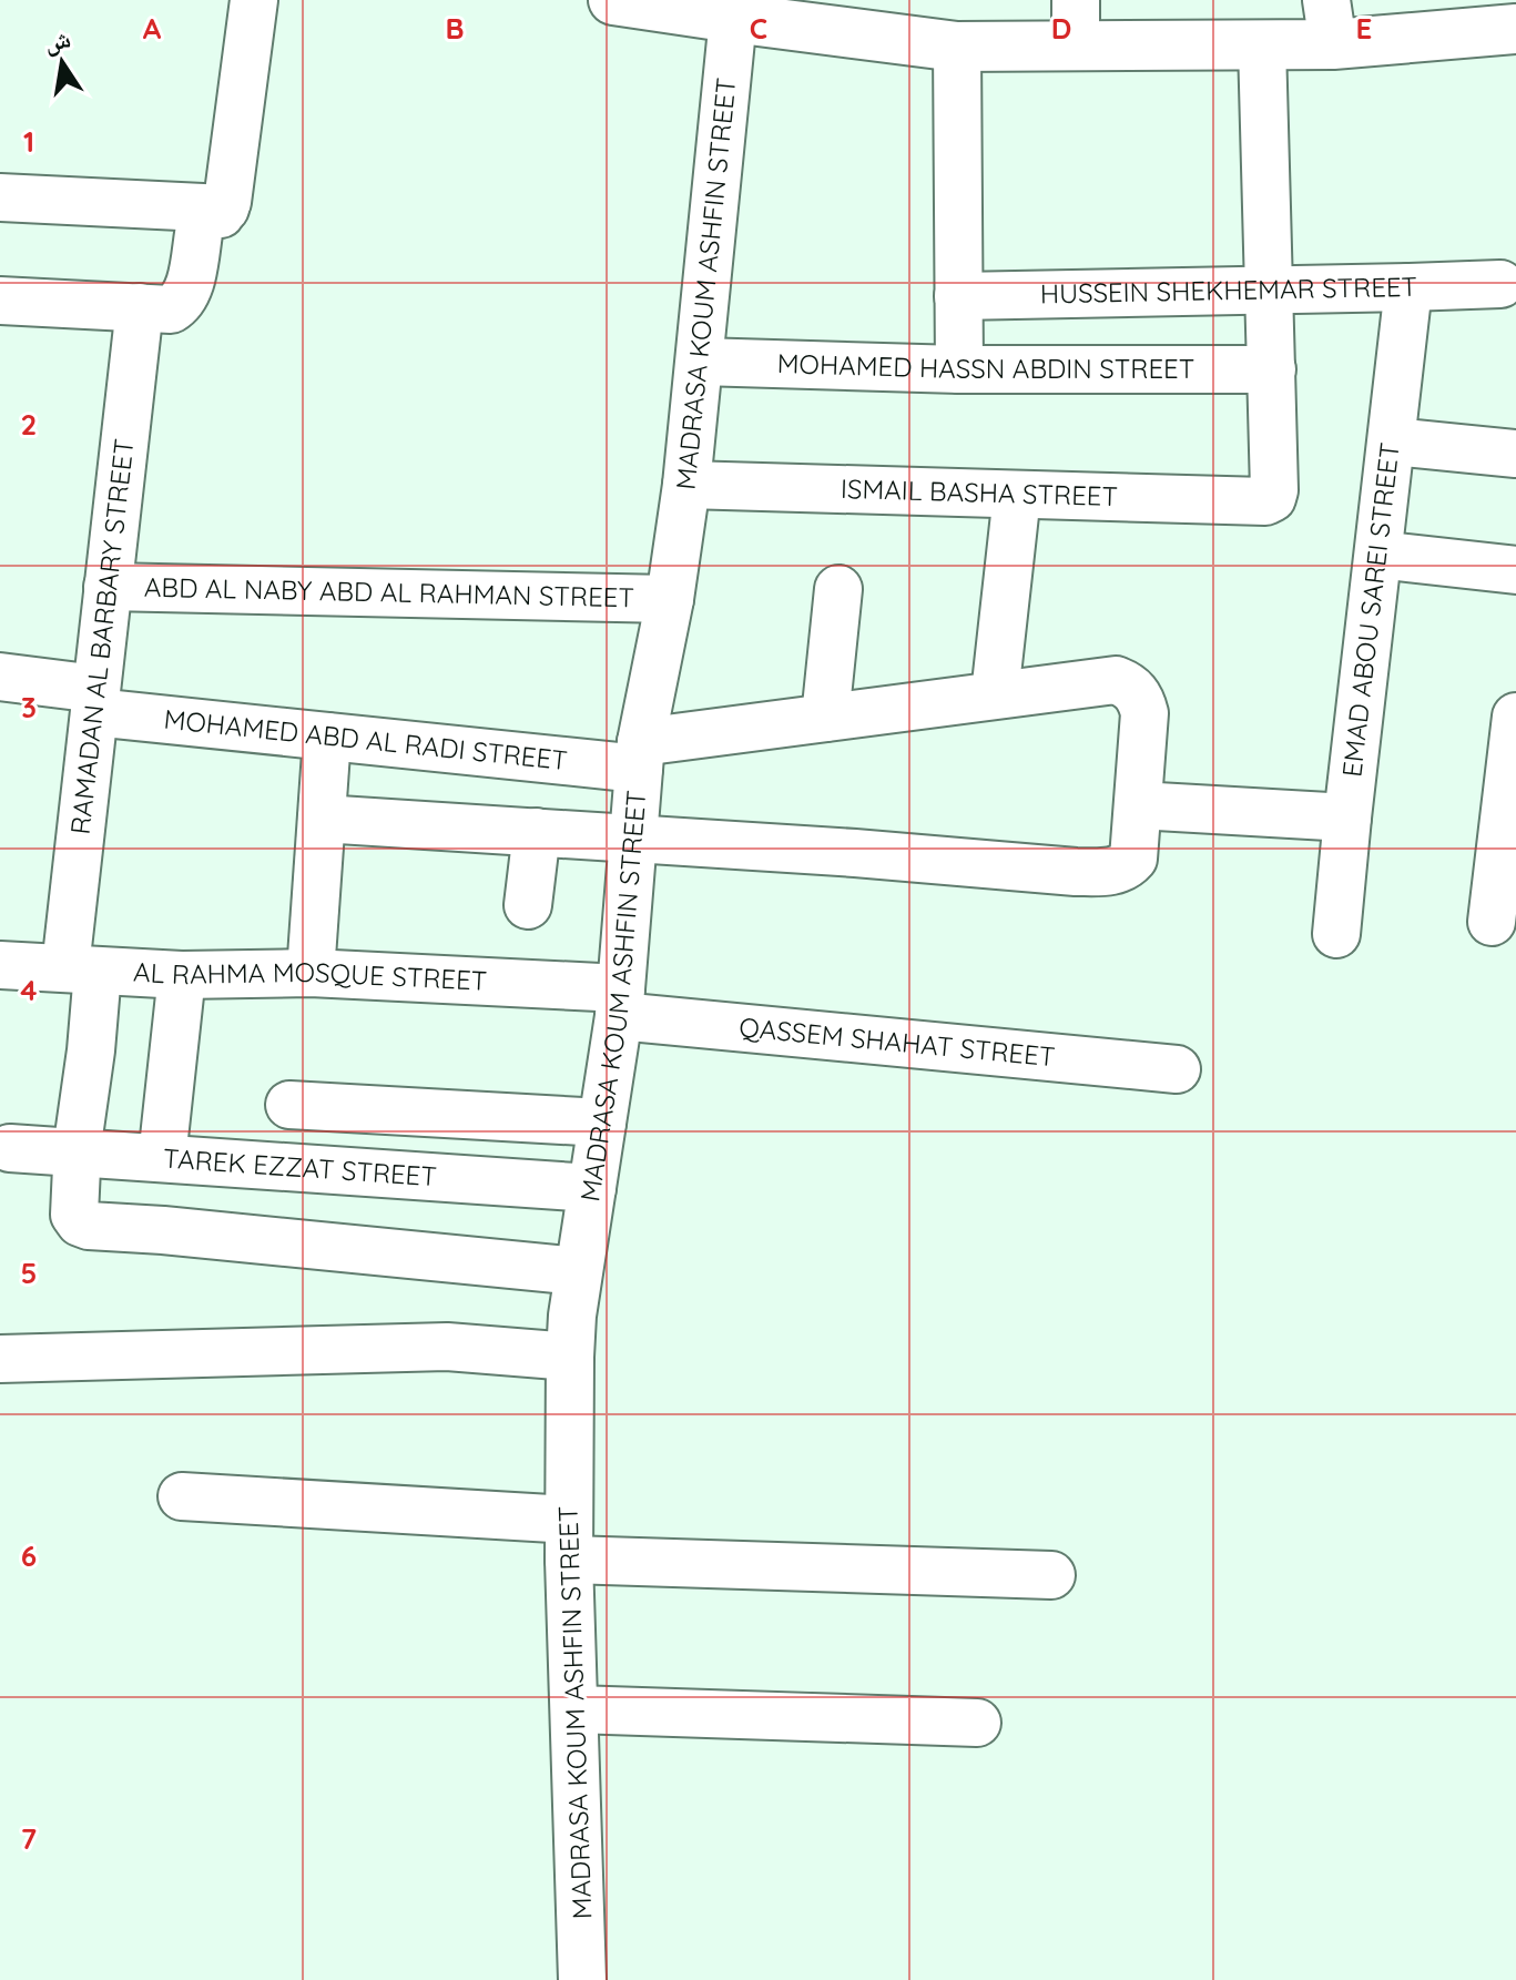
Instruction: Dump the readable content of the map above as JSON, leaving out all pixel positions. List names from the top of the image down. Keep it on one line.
{"streets":{"street":["MADRASA KOUM ASHFIN STREET","HUSSEIN SHEKHEMAR STREET","MOHAMED HASSN ABDIN STREET","ISMAIL BASHA STREET","ABD AL NABY ABD AL RAHMAN STREET","EMAD ABOU SAREI STREET","RAMADAN AL BARBARY STREET","MOHAMED ABD AL RADI STREET","AL RAHMA MOSQUE STREET","QASSEM SHAHAT STREET","TAREK EZZAT STREET"]},"crossings":[["MADRASA KOUM ASHFIN STREET","MOHAMED HASSN ABDIN STREET"],["MADRASA KOUM ASHFIN STREET","ISMAIL BASHA STREET"],["MADRASA KOUM ASHFIN STREET","ABD AL NABY ABD AL RAHMAN STREET"],["MADRASA KOUM ASHFIN STREET","RAMADAN AL BARBARY STREET"],["MADRASA KOUM ASHFIN STREET","MOHAMED ABD AL RADI STREET"],["MADRASA KOUM ASHFIN STREET","AL RAHMA MOSQUE STREET"],["MADRASA KOUM ASHFIN STREET","QASSEM SHAHAT STREET"],["MADRASA KOUM ASHFIN STREET","TAREK EZZAT STREET"],["HUSSEIN SHEKHEMAR STREET","EMAD ABOU SAREI STREET"],["MOHAMED HASSN ABDIN STREET","ISMAIL BASHA STREET"],["ABD AL NABY ABD AL RAHMAN STREET","RAMADAN AL BARBARY STREET"],["RAMADAN AL BARBARY STREET","MOHAMED ABD AL RADI STREET"],["RAMADAN AL BARBARY STREET","AL RAHMA MOSQUE STREET"],["RAMADAN AL BARBARY STREET","TAREK EZZAT STREET"],["AL RAHMA MOSQUE STREET","QASSEM SHAHAT STREET"]],"north":"top","grid":{"columns":["A","B","C","D","E"],"rows":["1","2","3","4","5","6","7"]}}
